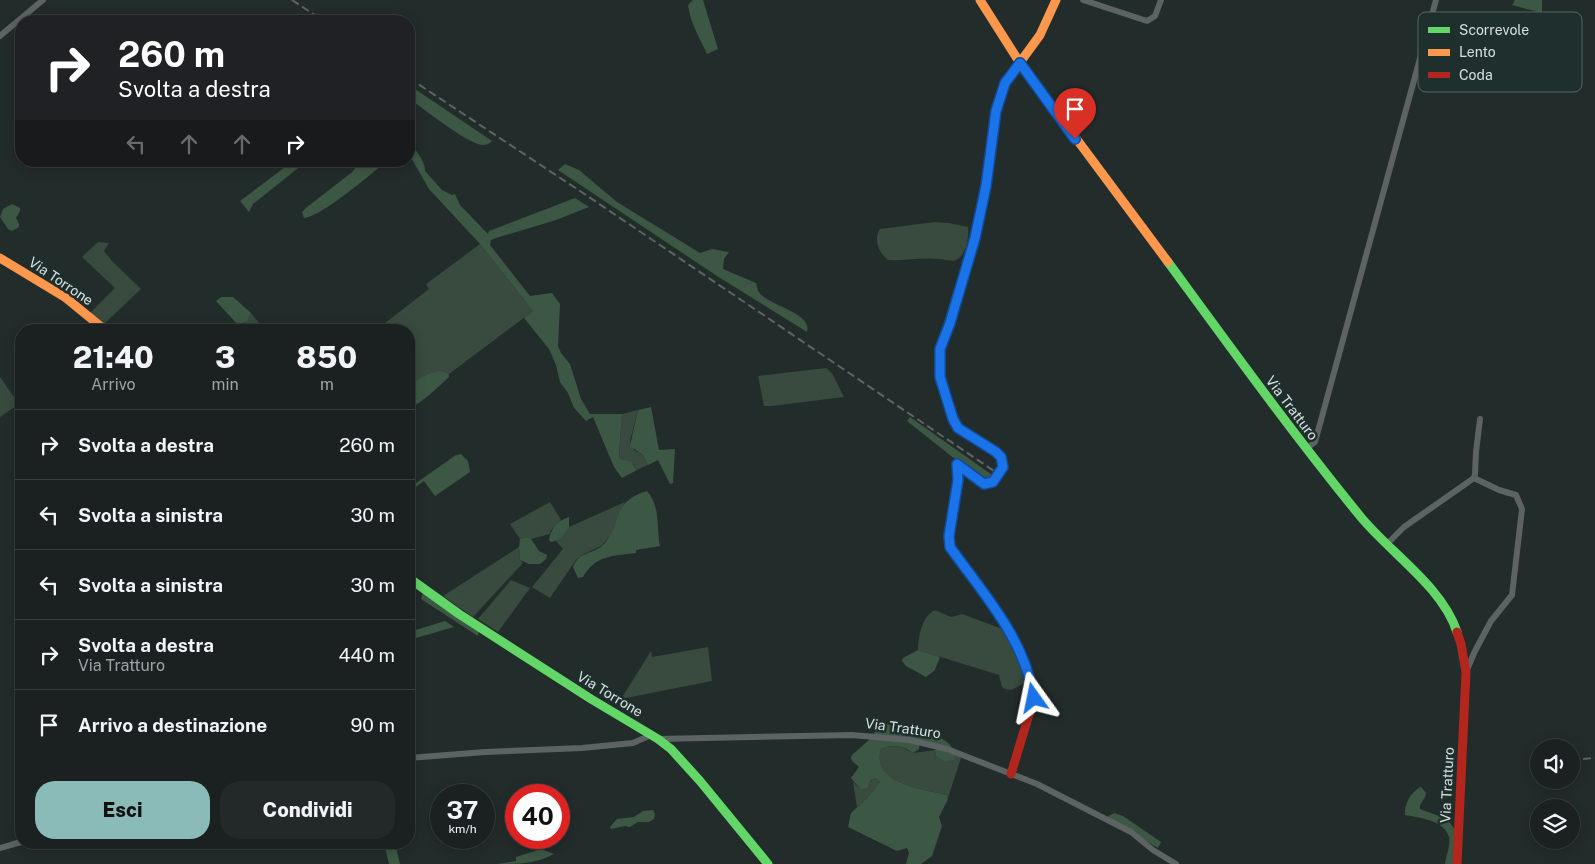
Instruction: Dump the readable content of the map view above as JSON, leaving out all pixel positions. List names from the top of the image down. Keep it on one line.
{"streets":{"street":["Via Torrone","Via Tratturo"]},"crossings":[["Via Torrone","Via Tratturo"]],"legend":["Scorrevole","Lento","Coda"],"page":{"turn":["260 m","Svolta a destra"],"eta":["21:40","Arrivo","3","min","850","m"],"list":[{"name":"Svolta a destra","value":"260 m"},{"name":"Svolta a sinistra","value":"30 m"},{"name":"Svolta a sinistra","value":"30 m"},{"name":"Svolta a destra","note":"Via Tratturo","value":"440 m"},{"name":"Arrivo a destinazione","value":"90 m"}],"buttons":["Esci","Condividi"],"speed":"37 km/h","limit":"40"}}
